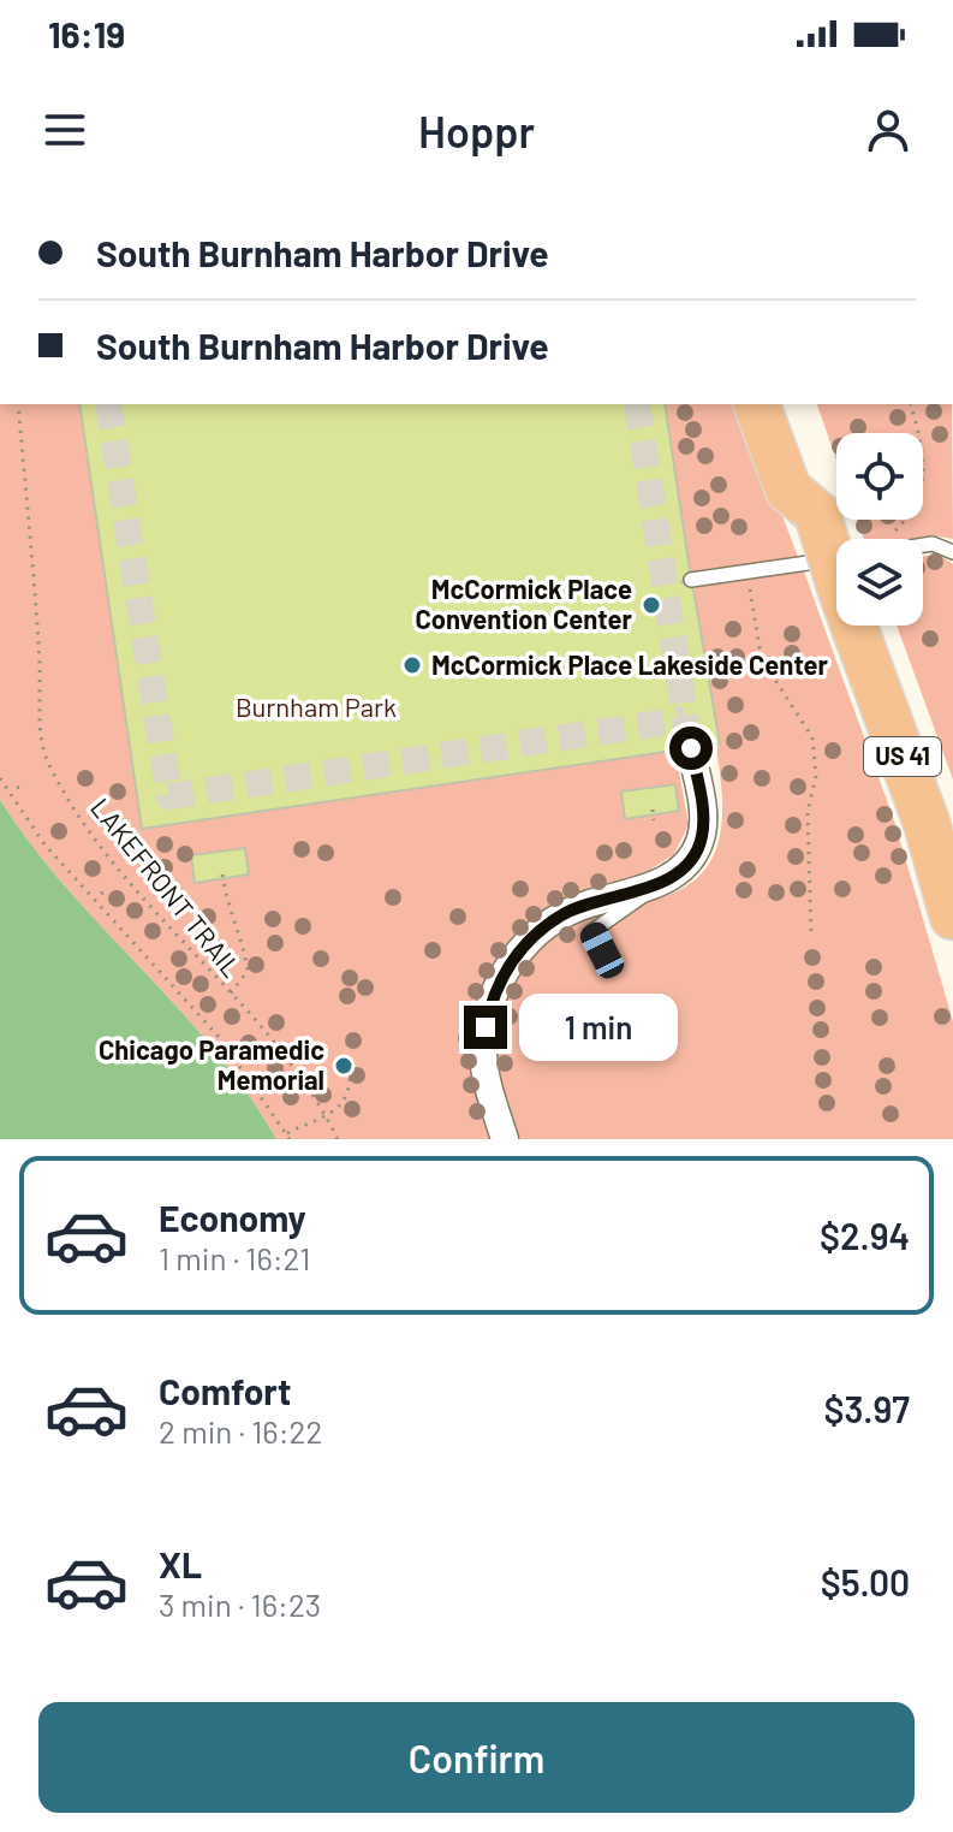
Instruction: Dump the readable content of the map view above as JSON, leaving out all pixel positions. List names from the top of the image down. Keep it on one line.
{"streets":{"highway":["US 41"],"path":["LAKEFRONT TRAIL"]},"parks":["Burnham Park"],"places":["McCormick Place Convention Center","McCormick Place Lakeside Center","Chicago Paramedic Memorial"],"page":{"status":"16:19","header":"Hoppr","banner":["South Burnham Harbor Drive","South Burnham Harbor Drive"],"bubble":"1 min","list":[{"name":"Economy","note":"1 min · 16:21","value":"$2.94"},{"name":"Comfort","note":"2 min · 16:22","value":"$3.97"},{"name":"XL","note":"3 min · 16:23","value":"$5.00"}],"buttons":"Confirm"}}
